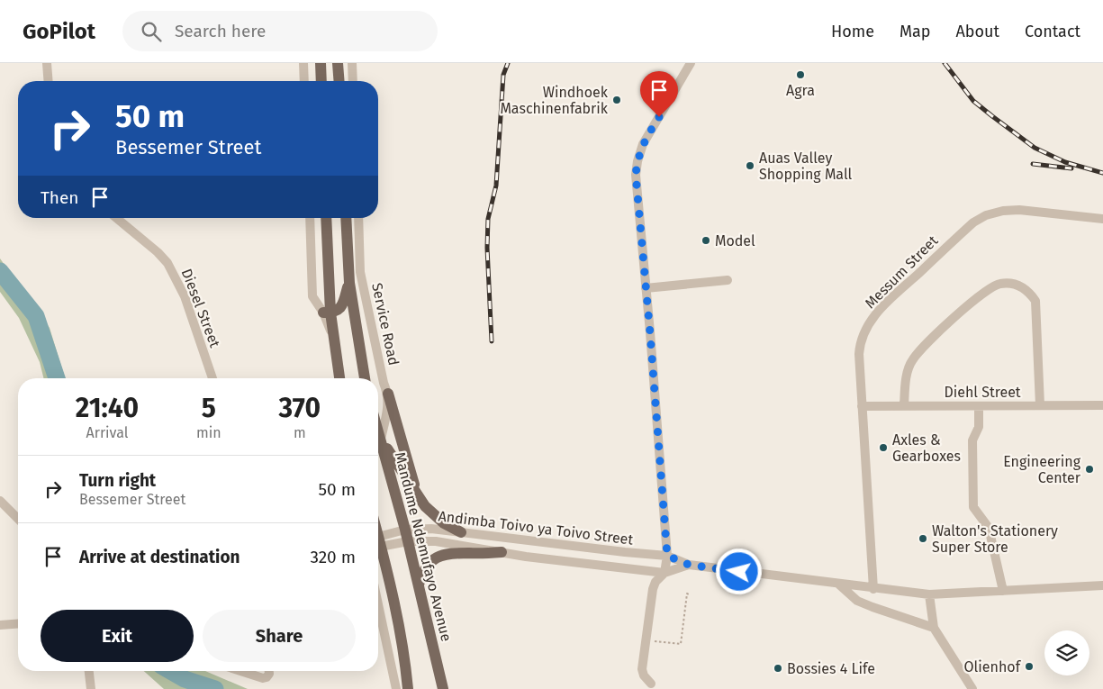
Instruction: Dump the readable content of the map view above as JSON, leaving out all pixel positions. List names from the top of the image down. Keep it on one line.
{"streets":{"main road":["Mandume Ndemufayo Avenue"],"street":["Messum Street","Diesel Street","Service Road","Diehl Street","Andimba Toivo ya Toivo Street"]},"crossings":[["Messum Street","Diehl Street"],["Messum Street","Andimba Toivo ya Toivo Street"],["Service Road","Mandume Ndemufayo Avenue"],["Andimba Toivo ya Toivo Street","Mandume Ndemufayo Avenue"]],"places":["Agra","Windhoek Maschinenfabrik","Auas Valley Shopping Mall","Model","Axles & Gearboxes","Engineering Center","Walton's Stationery Super Store","Olienhof","Bossies 4 Life"],"page":{"header":"GoPilot","search":"Search here","nav":["Home","Map","About","Contact"],"turn":["50 m","Bessemer Street"],"then":"Then","eta":["21:40","Arrival","5","min","370","m"],"list":[{"name":"Turn right","note":"Bessemer Street","value":"50 m"},{"name":"Arrive at destination","value":"320 m"}],"buttons":["Exit","Share"]}}
